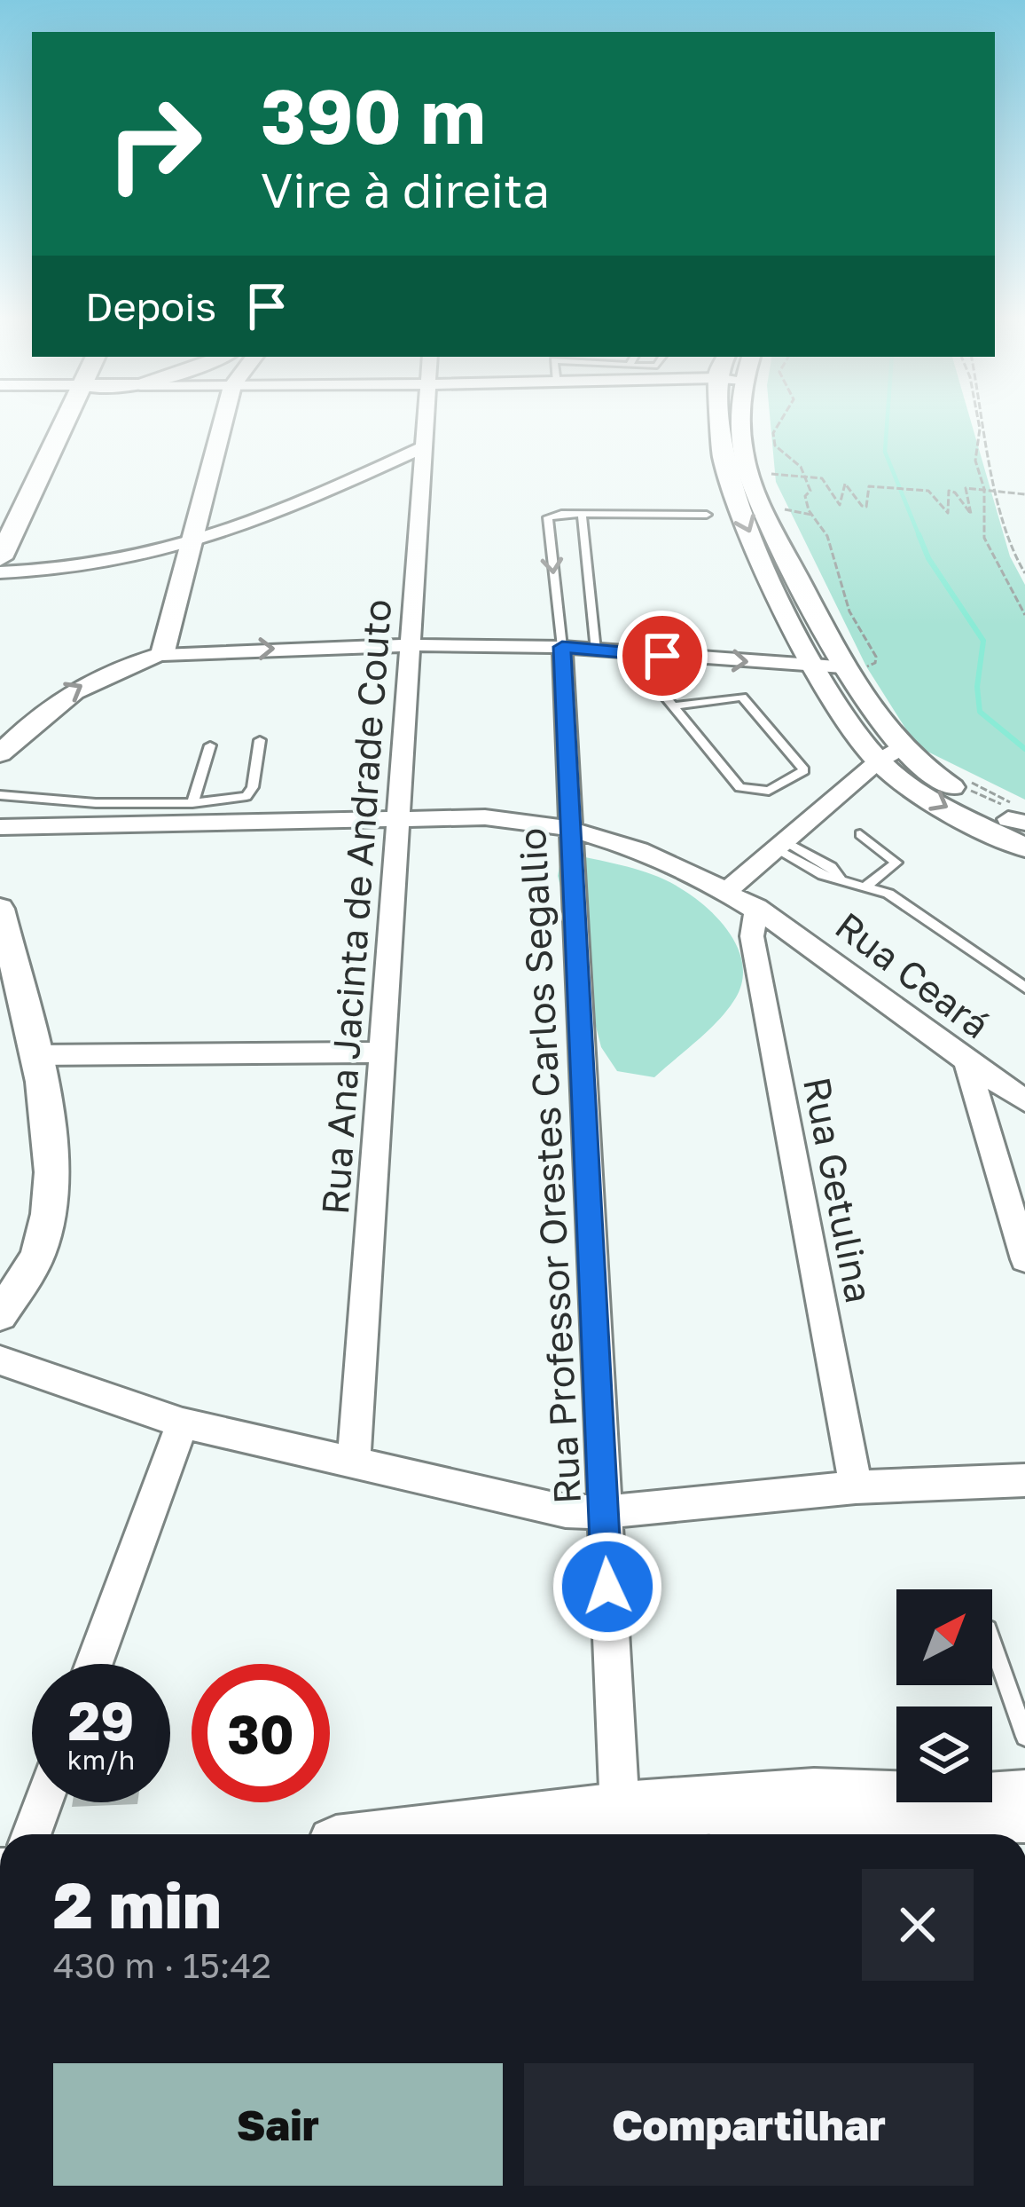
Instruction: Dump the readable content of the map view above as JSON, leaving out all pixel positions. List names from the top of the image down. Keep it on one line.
{"streets":{"street":["Rua Ana Jacinta de Andrade Couto","Rua Ceará","Rua Professor Orestes Carlos Segallio","Rua Getulina"]},"crossings":[["Rua Ana Jacinta de Andrade Couto","Rua Ceará"],["Rua Ceará","Rua Professor Orestes Carlos Segallio"],["Rua Ceará","Rua Getulina"]],"north":"top right","page":{"turn":["390 m","Vire à direita"],"then":"Depois","speed":"29 km/h","limit":"30","heading":["2 min","430 m · 15:42"],"buttons":["Sair","Compartilhar"]}}
